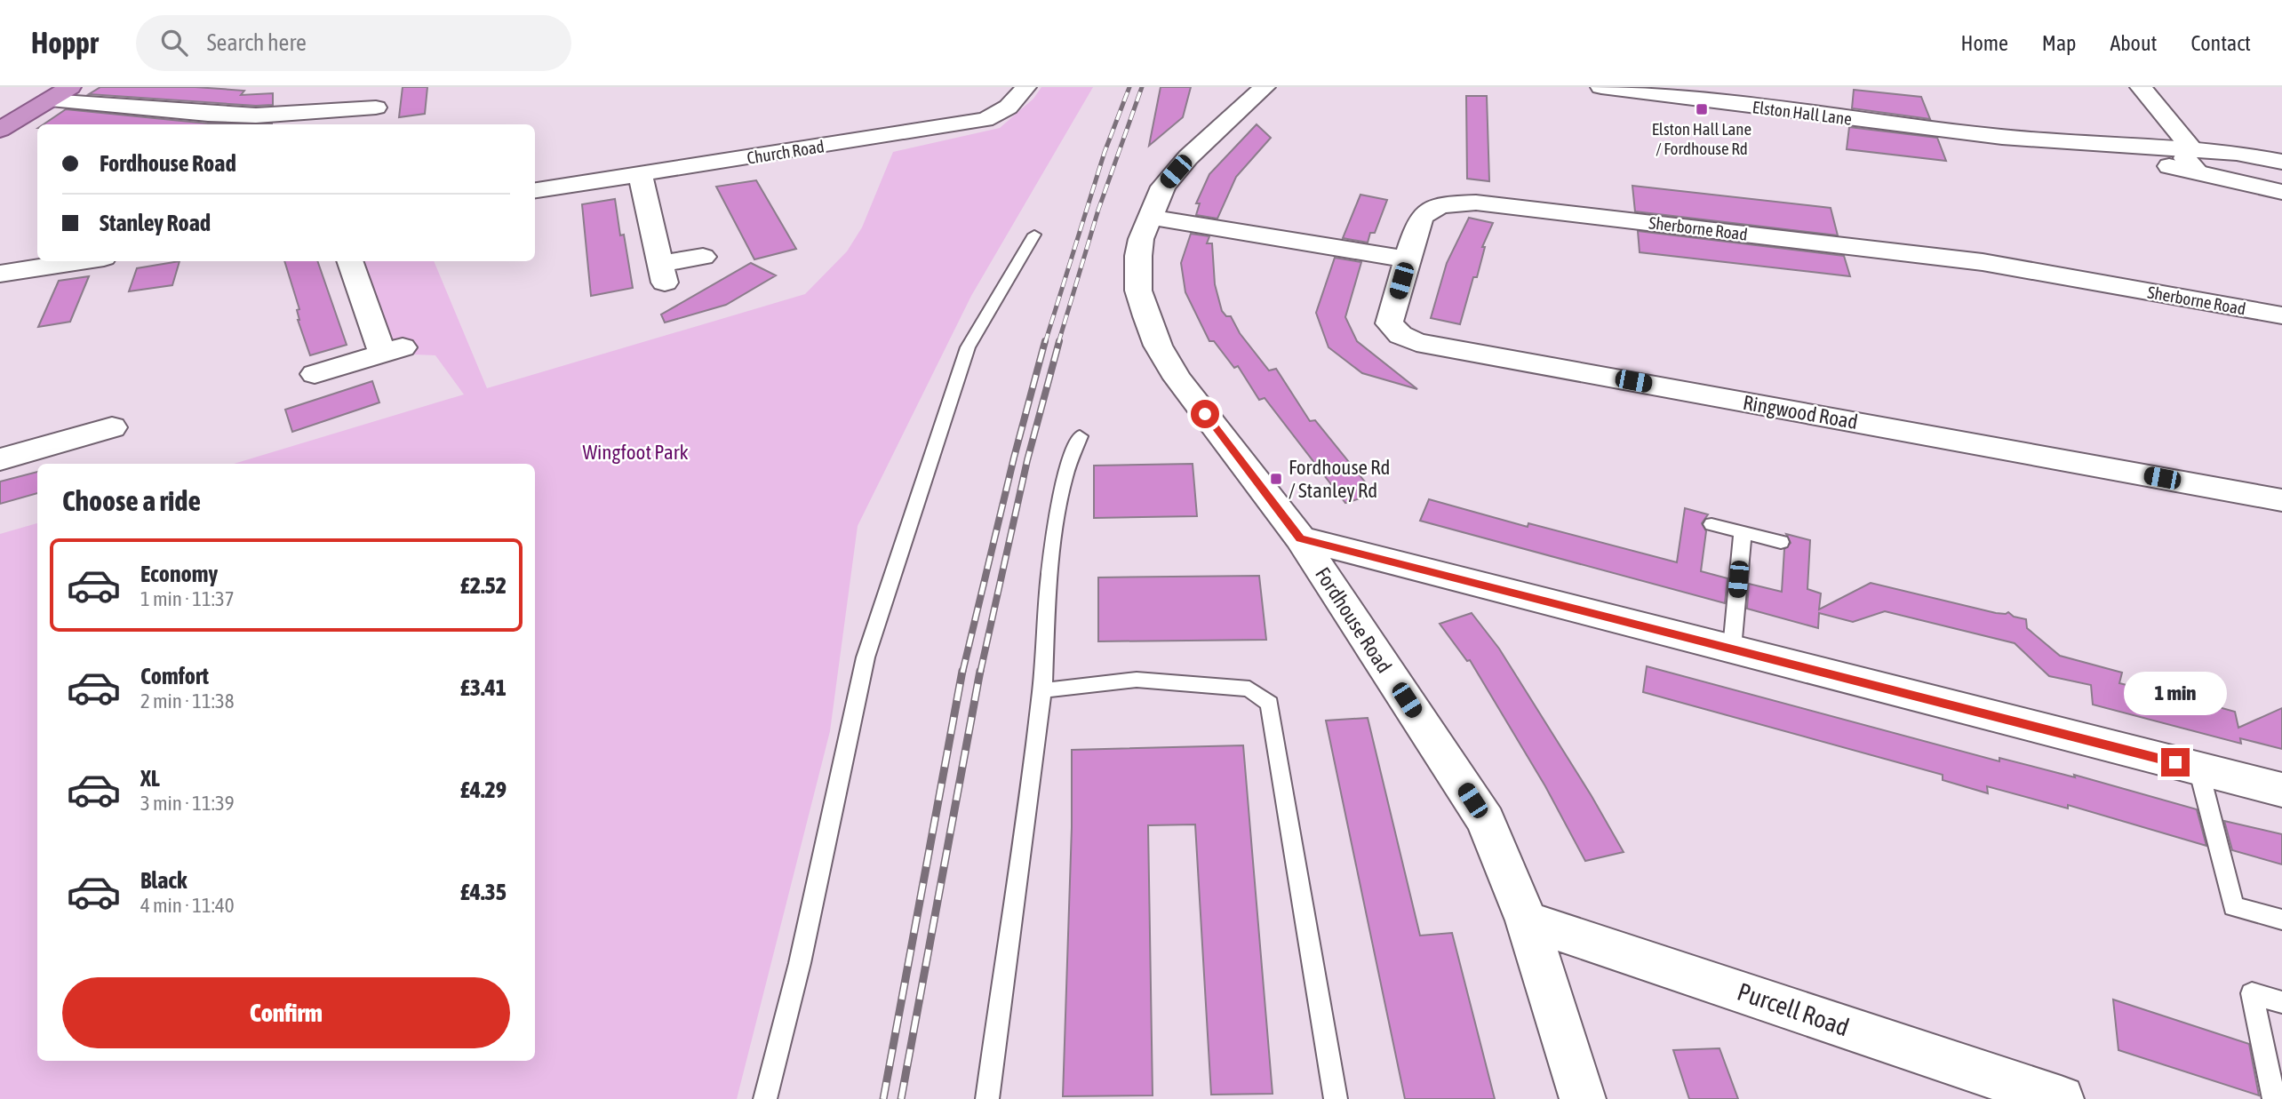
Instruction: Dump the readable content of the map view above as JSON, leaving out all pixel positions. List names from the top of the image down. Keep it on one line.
{"streets":{"street":["Elston Hall Lane","Church Road","Sherborne Road","Ringwood Road","Fordhouse Road","Purcell Road"]},"crossings":[["Sherborne Road","Ringwood Road"],["Fordhouse Road","Purcell Road"]],"parks":["Wingfoot Park"],"places":{"transit":["Elston Hall Lane / Fordhouse Rd","Fordhouse Rd / Stanley Rd"]},"page":{"header":"Hoppr","search":"Search here","nav":["Home","Map","About","Contact"],"banner":["Fordhouse Road","Stanley Road"],"heading":"Choose a ride","list":[{"name":"Economy","note":"1 min · 11:37","value":"£2.52"},{"name":"Comfort","note":"2 min · 11:38","value":"£3.41"},{"name":"XL","note":"3 min · 11:39","value":"£4.29"},{"name":"Black","note":"4 min · 11:40","value":"£4.35"}],"bubble":"1 min","buttons":"Confirm"}}
